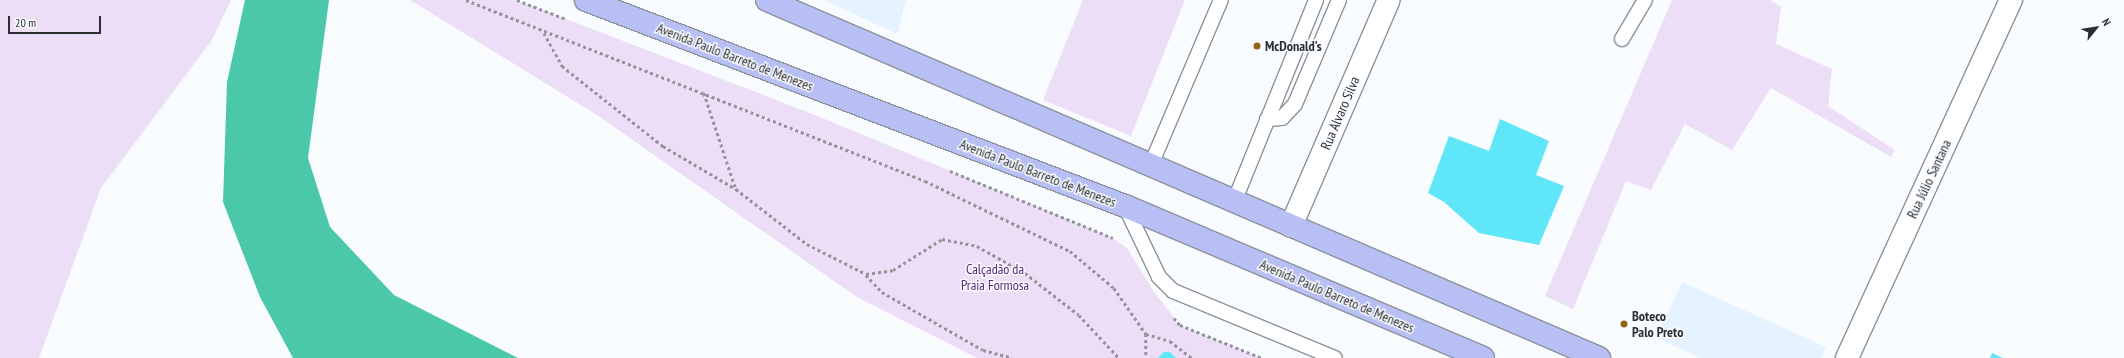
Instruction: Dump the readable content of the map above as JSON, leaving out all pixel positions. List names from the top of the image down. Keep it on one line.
{"streets":{"main road":["Avenida Paulo Barreto de Menezes"],"street":["Rua Alvaro Silva","Rua Júlio Santana"]},"parks":["Calçadão da Praia Formosa"],"places":["McDonald's","Boteco Palo Preto"],"scale_bar":"20 m","north":"top right"}
